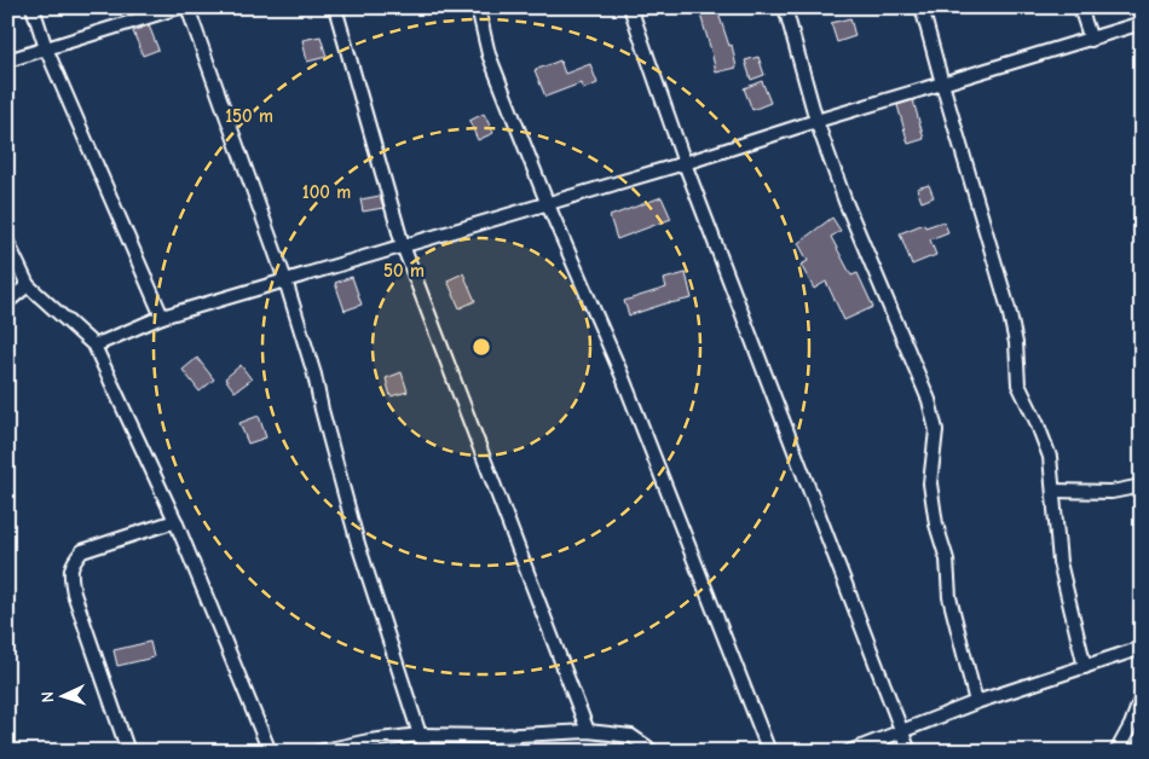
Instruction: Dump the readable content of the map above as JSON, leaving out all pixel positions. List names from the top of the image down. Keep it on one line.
{"north":"left","rings":["150 m","100 m","50 m"]}
